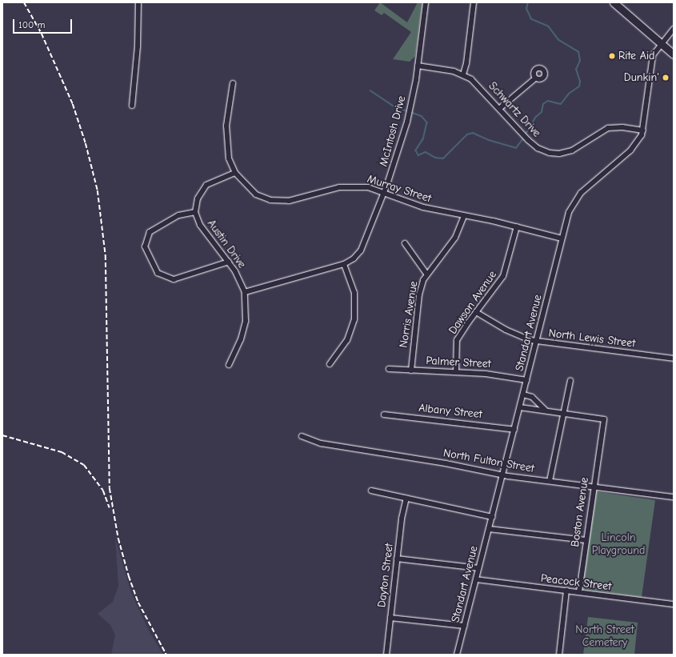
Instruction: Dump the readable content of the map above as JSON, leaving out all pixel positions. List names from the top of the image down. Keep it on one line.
{"streets":{"street":["Schwartz Drive","McIntosh Drive","Murray Street","Austin Drive","Dawson Avenue","Norris Avenue","Standart Avenue","North Lewis Street","Palmer Street","Albany Street","North Fulton Street","Boston Avenue","Dayton Street","Peacock Street"]},"crossings":[["Schwartz Drive","McIntosh Drive"],["Schwartz Drive","Standart Avenue"],["McIntosh Drive","Murray Street"],["McIntosh Drive","Austin Drive"],["Murray Street","Austin Drive"],["Murray Street","Dawson Avenue"],["Murray Street","Norris Avenue"],["Murray Street","Standart Avenue"],["Dawson Avenue","North Lewis Street"],["Dawson Avenue","Palmer Street"],["Norris Avenue","Palmer Street"],["Standart Avenue","North Lewis Street"],["Standart Avenue","Palmer Street"],["Standart Avenue","Albany Street"],["Standart Avenue","North Fulton Street"],["Standart Avenue","Peacock Street"],["North Fulton Street","Boston Avenue"],["Boston Avenue","Peacock Street"]],"parks":["Lincoln Playground","North Street Cemetery"],"places":["Rite Aid","Dunkin'"],"scale_bar":"100 m"}
